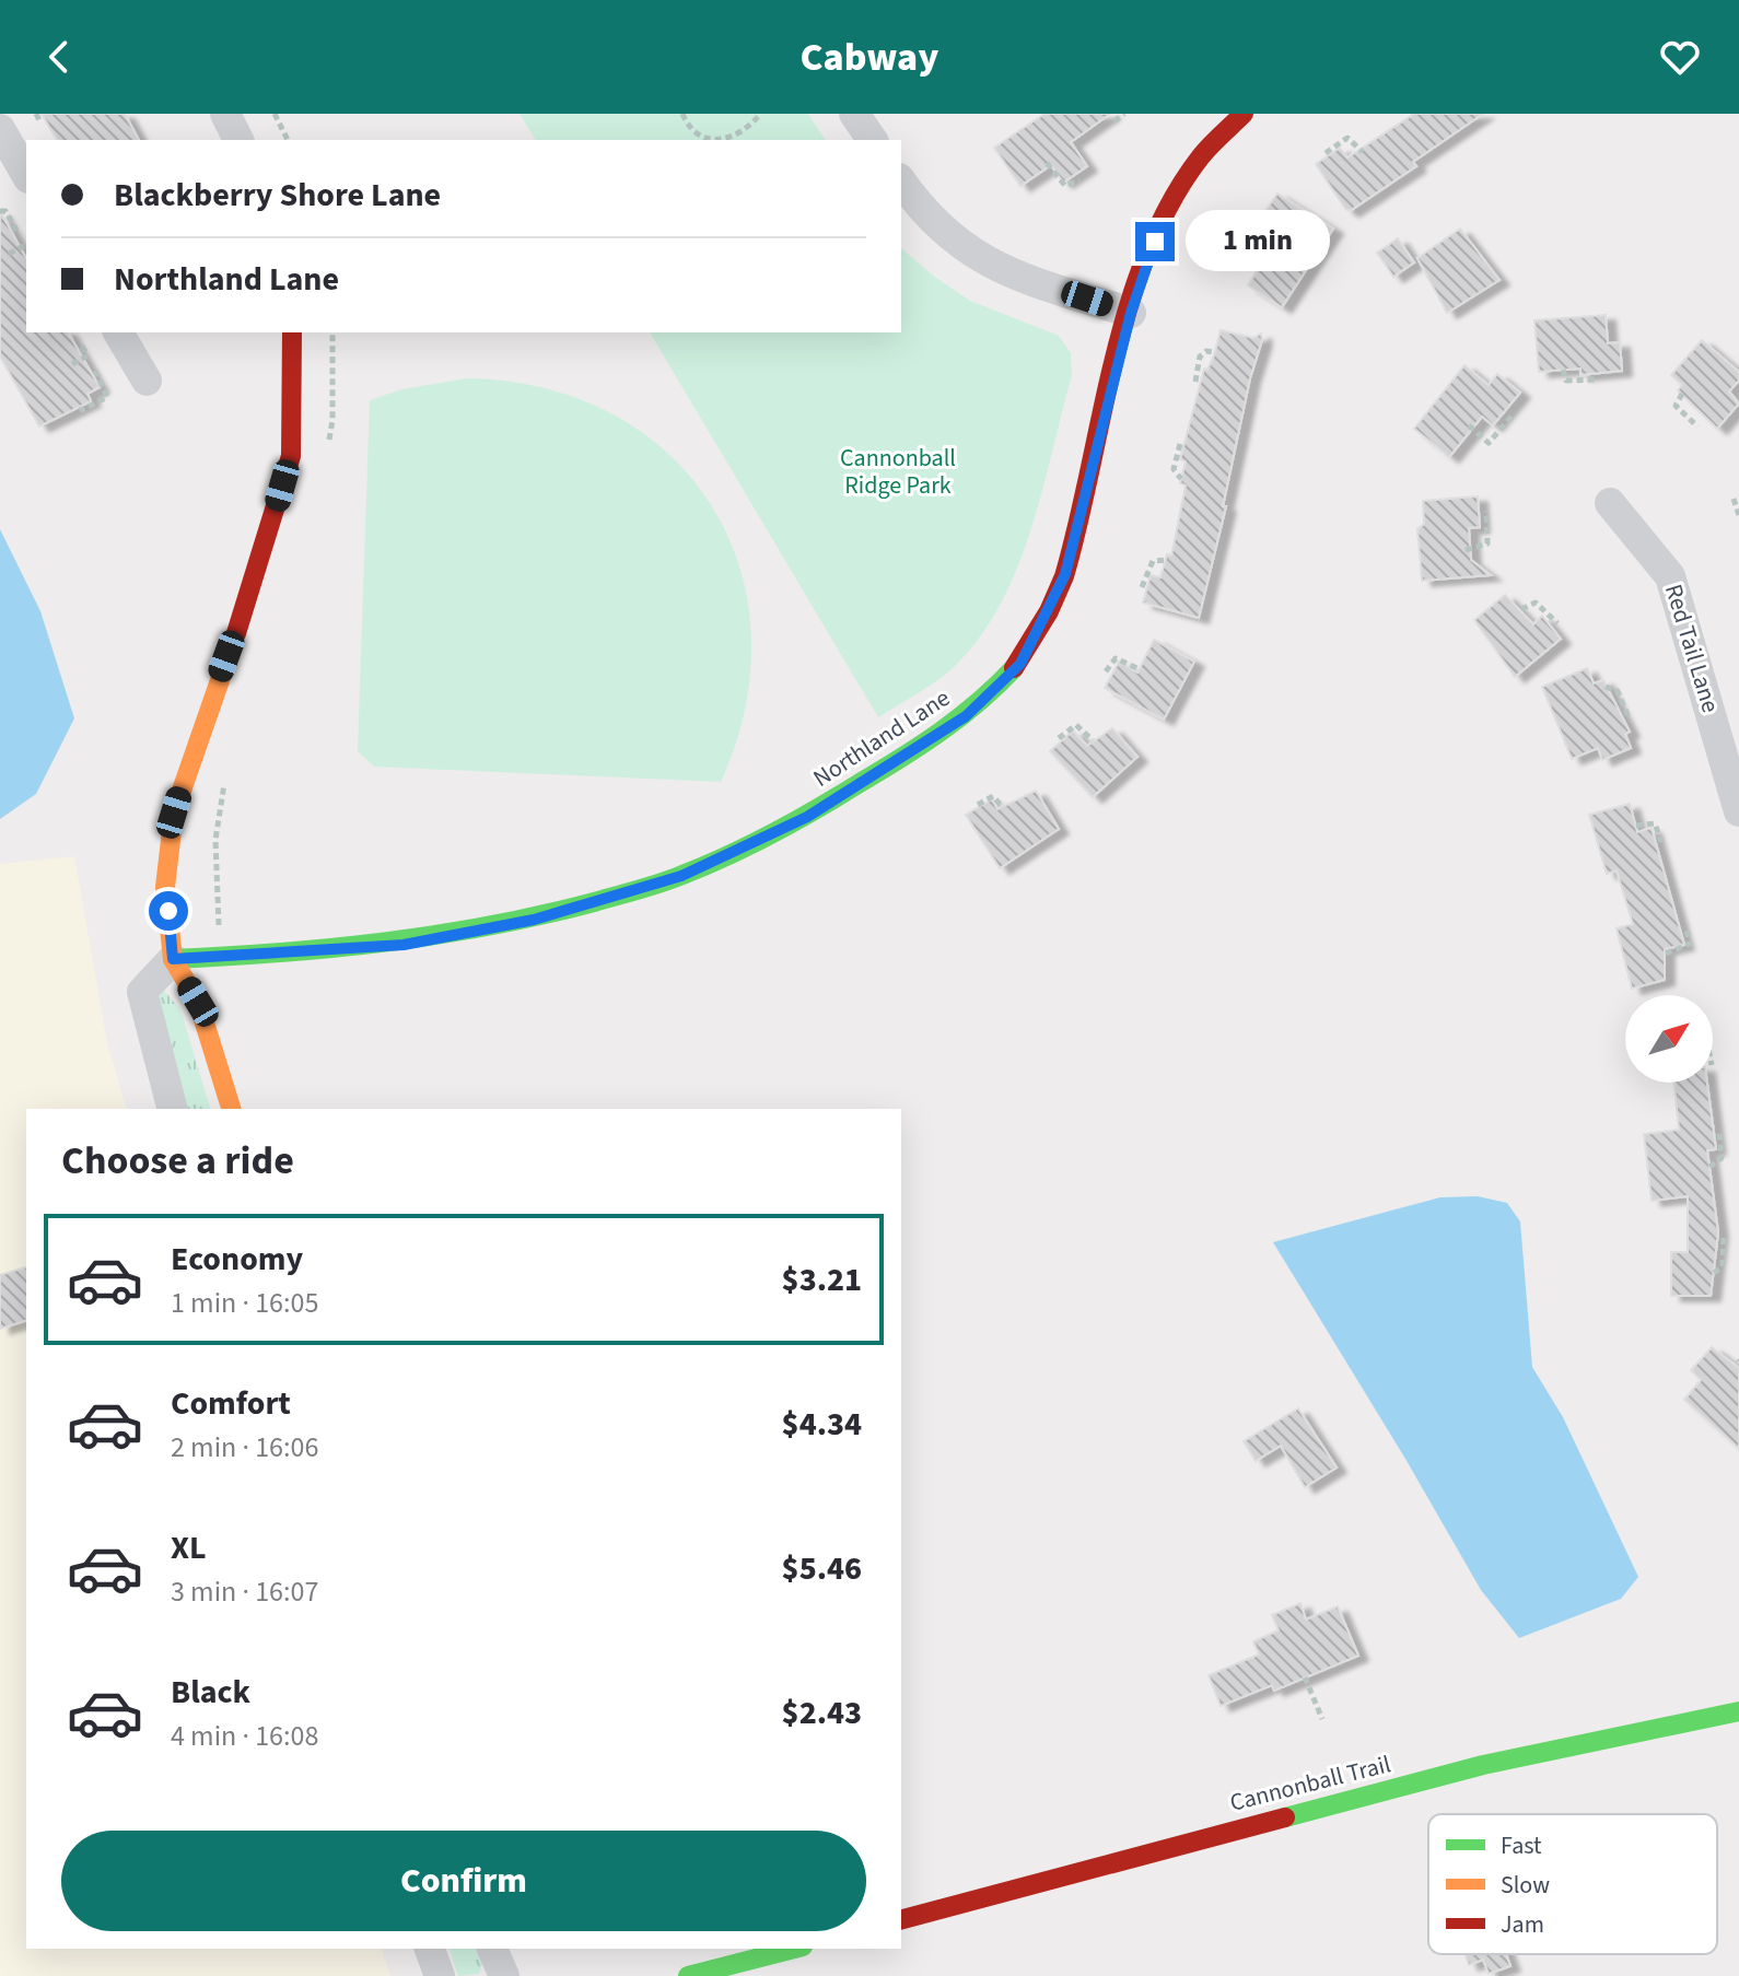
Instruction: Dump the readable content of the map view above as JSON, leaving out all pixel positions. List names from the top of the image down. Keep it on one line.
{"streets":{"street":["Red Tail Lane","Northland Lane","Cannonball Trail"]},"parks":["Cannonball Ridge Park"],"legend":["Fast","Slow","Jam"],"north":"top right","page":{"header":"Cabway","banner":["Blackberry Shore Lane","Northland Lane"],"bubble":"1 min","heading":"Choose a ride","list":[{"name":"Economy","note":"1 min · 16:05","value":"$3.21"},{"name":"Comfort","note":"2 min · 16:06","value":"$4.34"},{"name":"XL","note":"3 min · 16:07","value":"$5.46"},{"name":"Black","note":"4 min · 16:08","value":"$2.43"}],"buttons":"Confirm"}}
